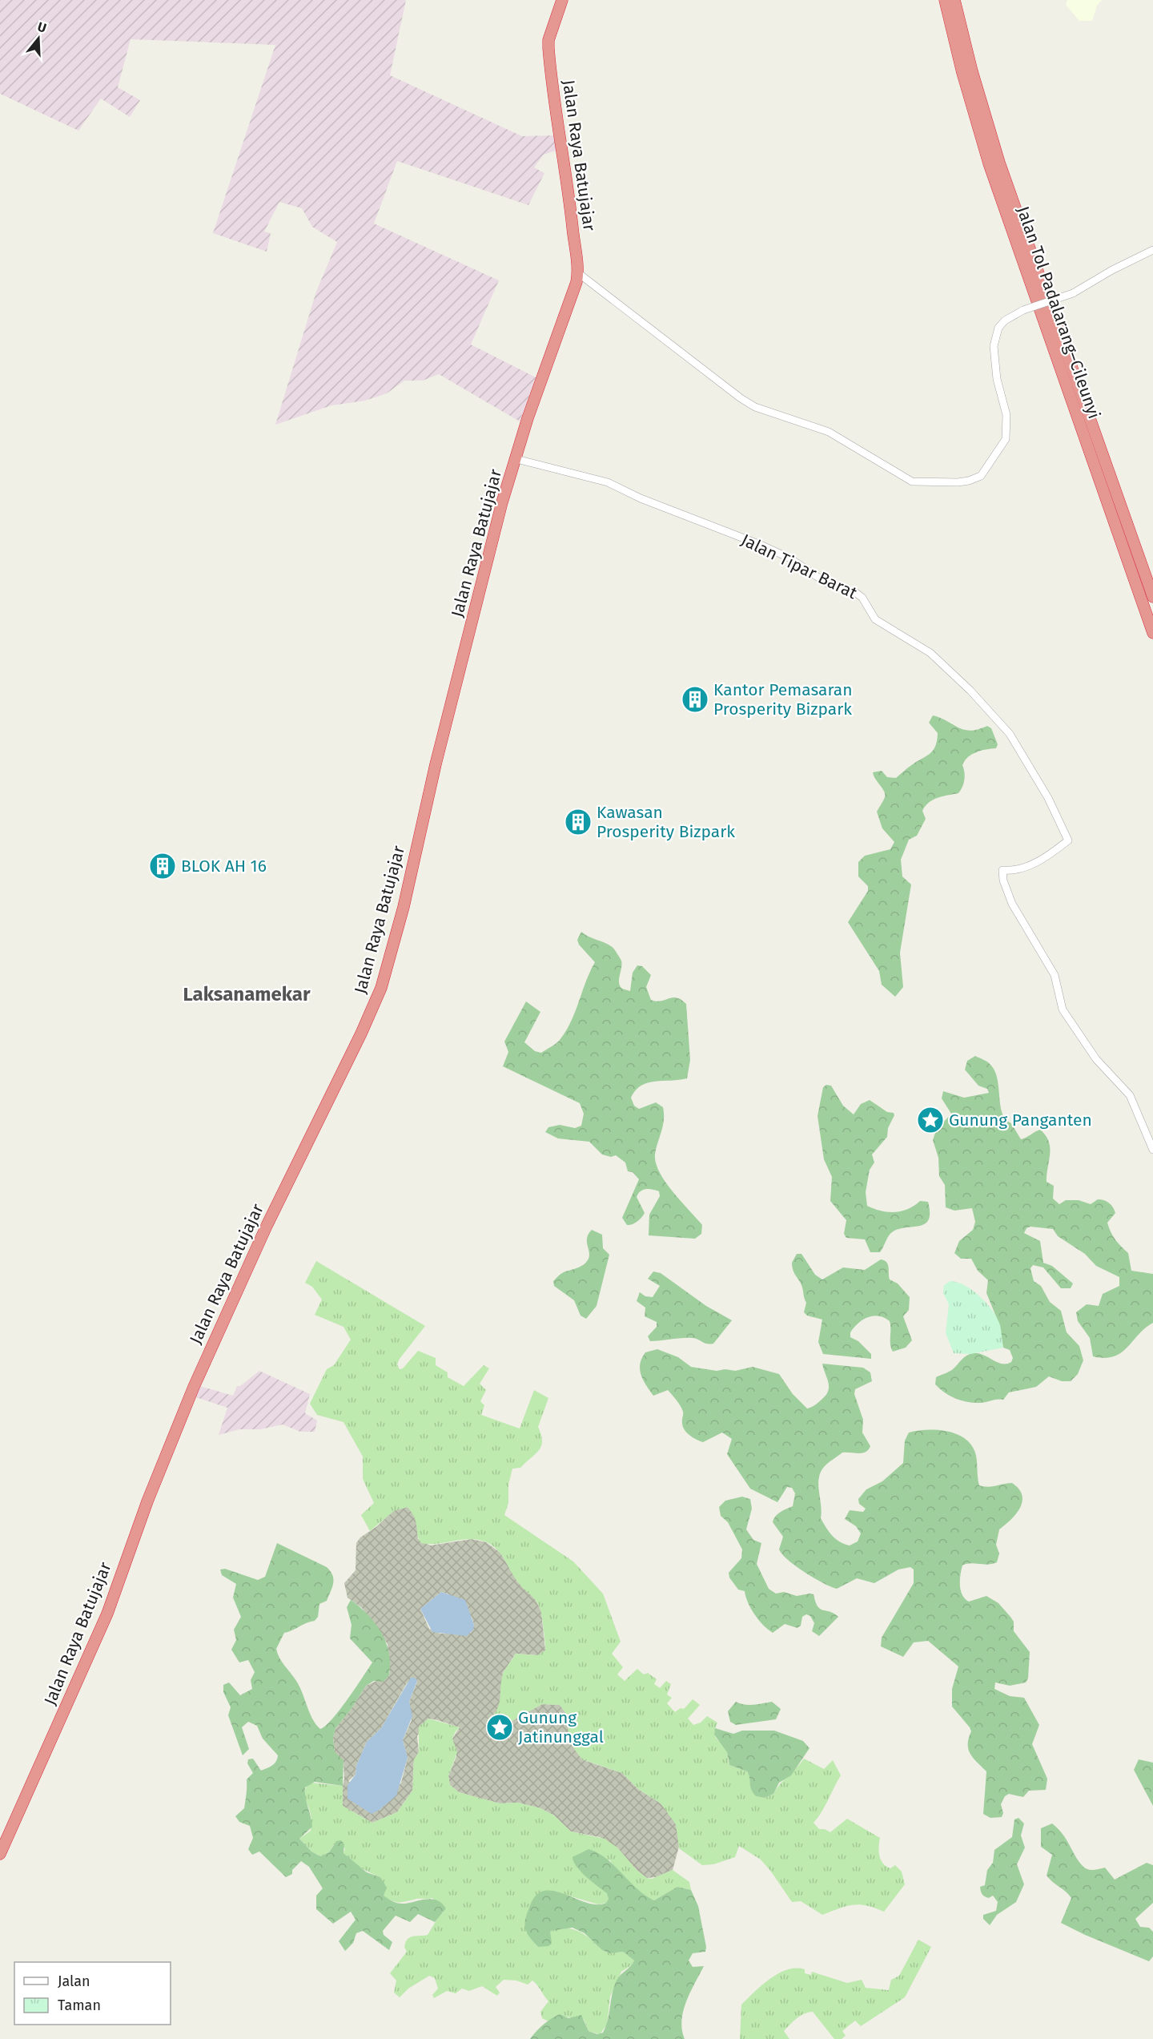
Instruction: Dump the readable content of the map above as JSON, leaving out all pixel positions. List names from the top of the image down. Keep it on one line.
{"streets":{"highway":["Jalan Raya Batujajar","Jalan Tol Padalarang–Cileunyi"],"street":["Jalan Tipar Barat"]},"crossings":[["Jalan Raya Batujajar","Jalan Tipar Barat"]],"districts":["Laksanamekar"],"places":{"building":["Kantor Pemasaran Prosperity Bizpark","Kawasan Prosperity Bizpark","BLOK AH 16"],"place":["Gunung Panganten","Gunung Jatinunggal"]},"legend":["Jalan","Taman"],"north":"top"}
